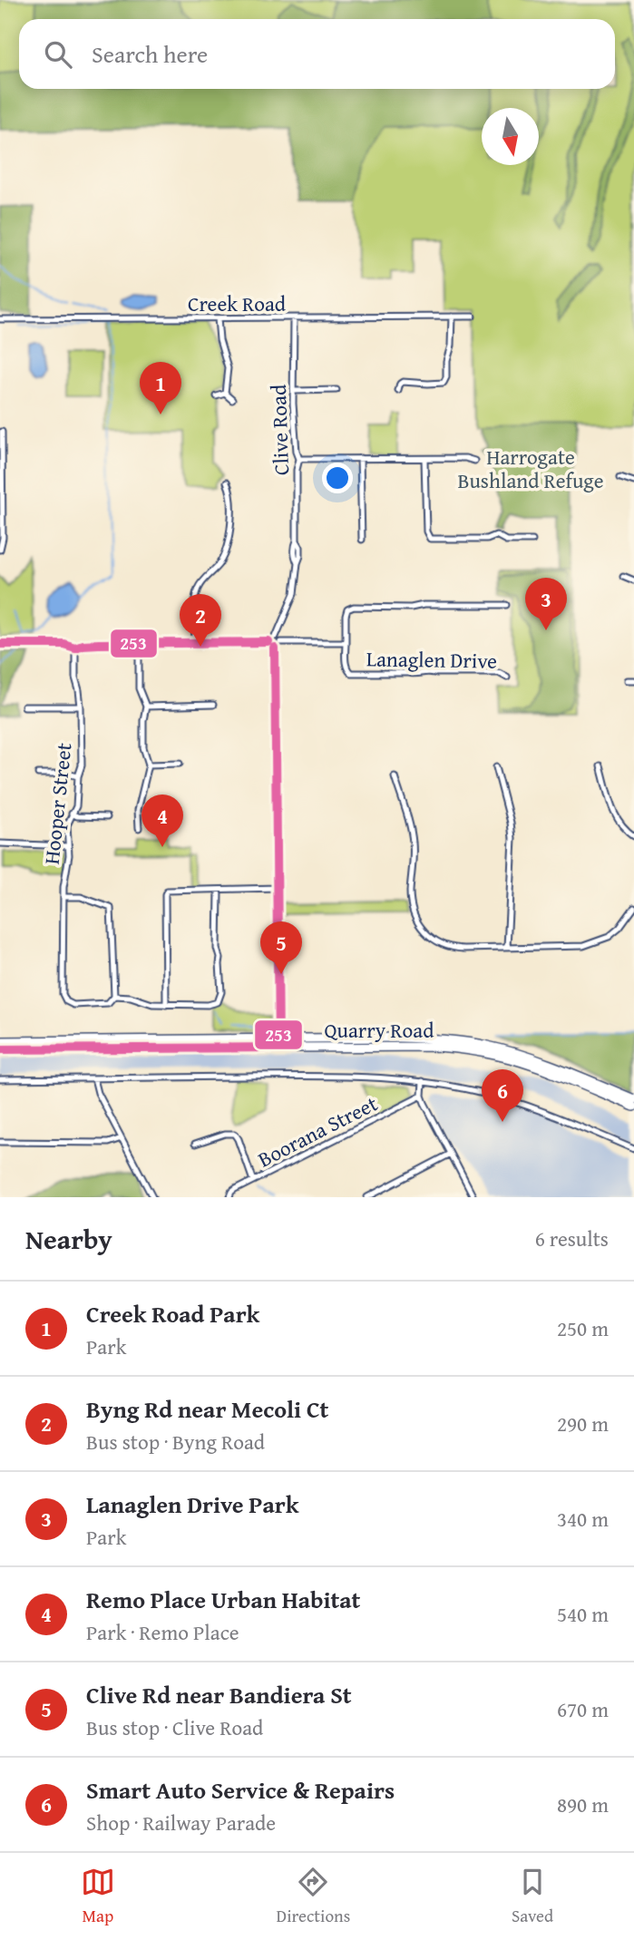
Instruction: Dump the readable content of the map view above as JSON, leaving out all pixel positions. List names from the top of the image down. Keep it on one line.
{"streets":{"main road":["Quarry Road"],"street":["Creek Road","Clive Road","Lanaglen Drive","Hooper Street","Boorana Street"]},"crossings":[["Creek Road","Clive Road"]],"parks":["Harrogate Bushland Refuge"],"lines":["transit line 253"],"north":"bottom","page":{"search":"Search here","pins":["1","3","2","4","5","6"],"heading":["Nearby","6 results"],"list":[{"mark":"1","name":"Creek Road Park","note":"Park","value":"250 m"},{"mark":"2","name":"Byng Rd near Mecoli Ct","note":"Bus stop · Byng Road","value":"290 m"},{"mark":"3","name":"Lanaglen Drive Park","note":"Park","value":"340 m"},{"mark":"4","name":"Remo Place Urban Habitat","note":"Park · Remo Place","value":"540 m"},{"mark":"5","name":"Clive Rd near Bandiera St","note":"Bus stop · Clive Road","value":"670 m"},{"mark":"6","name":"Smart Auto Service & Repairs","note":"Shop · Railway Parade","value":"890 m"}],"nav":["Map","Directions","Saved"]}}
